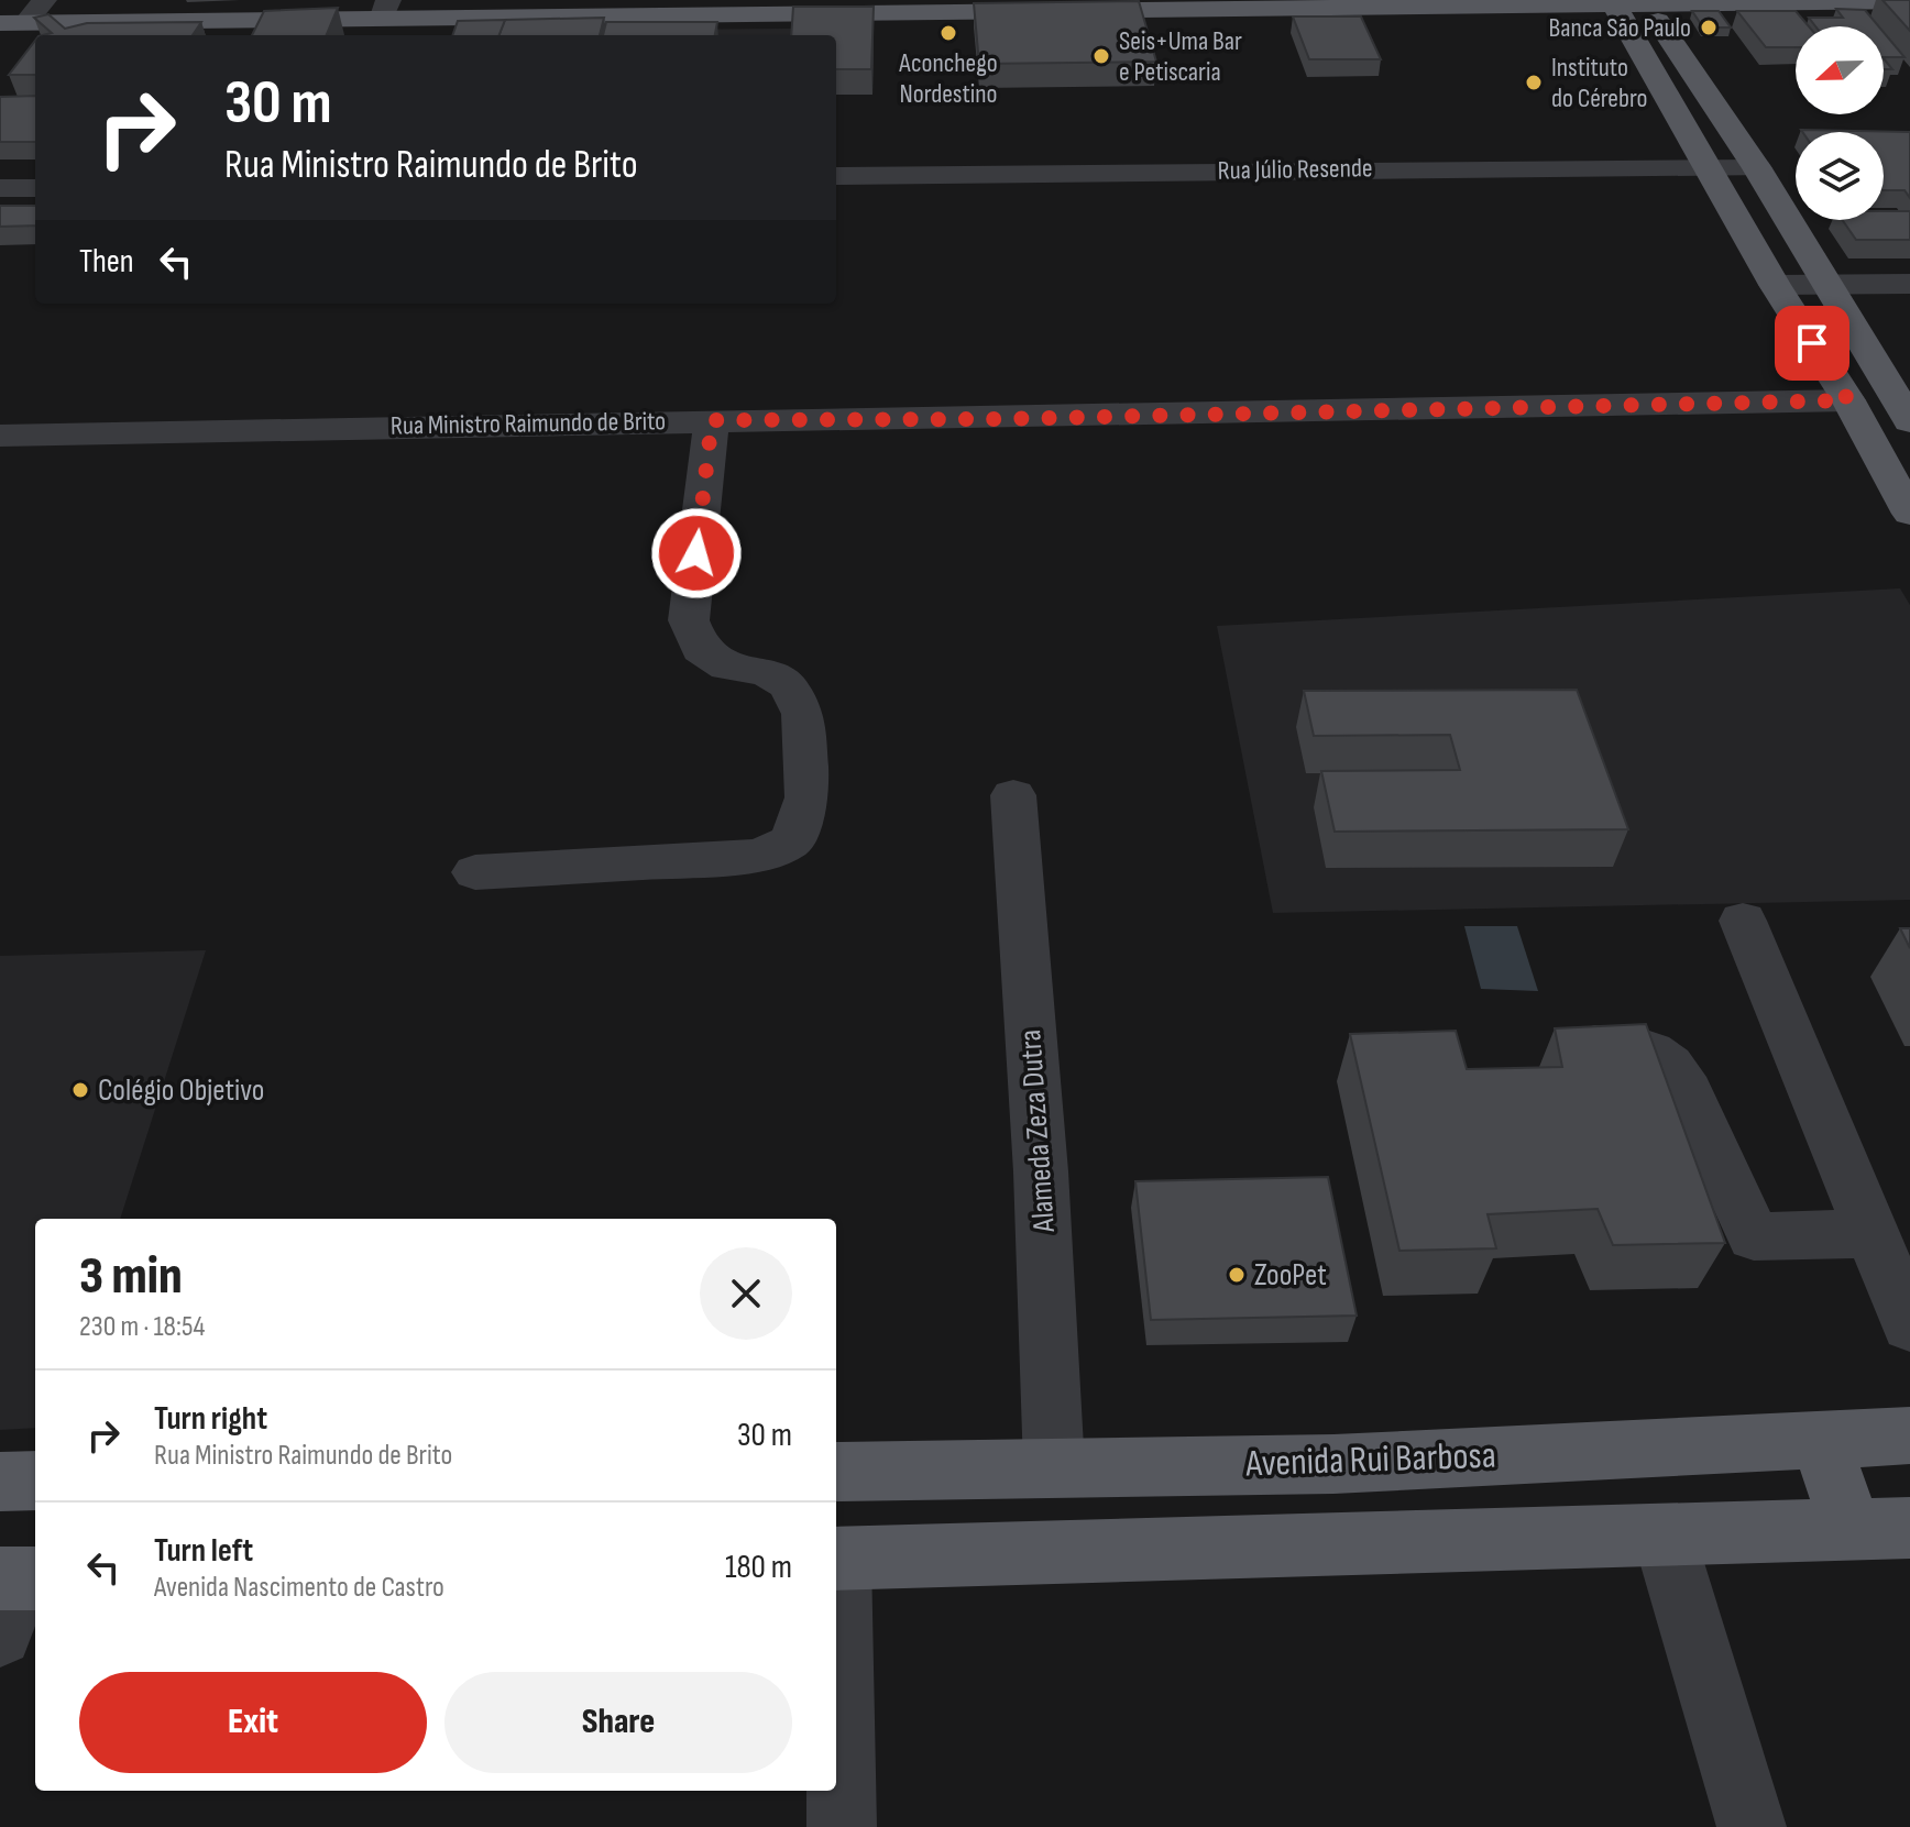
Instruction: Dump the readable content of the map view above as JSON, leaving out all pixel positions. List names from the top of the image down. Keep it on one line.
{"streets":{"main road":["Avenida Rui Barbosa"],"street":["Rua Júlio Resende","Rua Ministro Raimundo de Brito","Alameda Zeza Dutra"]},"crossings":[["Alameda Zeza Dutra","Avenida Rui Barbosa"]],"places":["Banca São Paulo","Aconchego Nordestino","Seis+Uma Bar e Petiscaria","Instituto do Cérebro","Colégio Objetivo","ZooPet"],"north":"left","page":{"turn":["30 m","Rua Ministro Raimundo de Brito"],"then":"Then","heading":["3 min","230 m · 18:54"],"list":[{"name":"Turn right","note":"Rua Ministro Raimundo de Brito","value":"30 m"},{"name":"Turn left","note":"Avenida Nascimento de Castro","value":"180 m"}],"buttons":["Exit","Share"]}}
